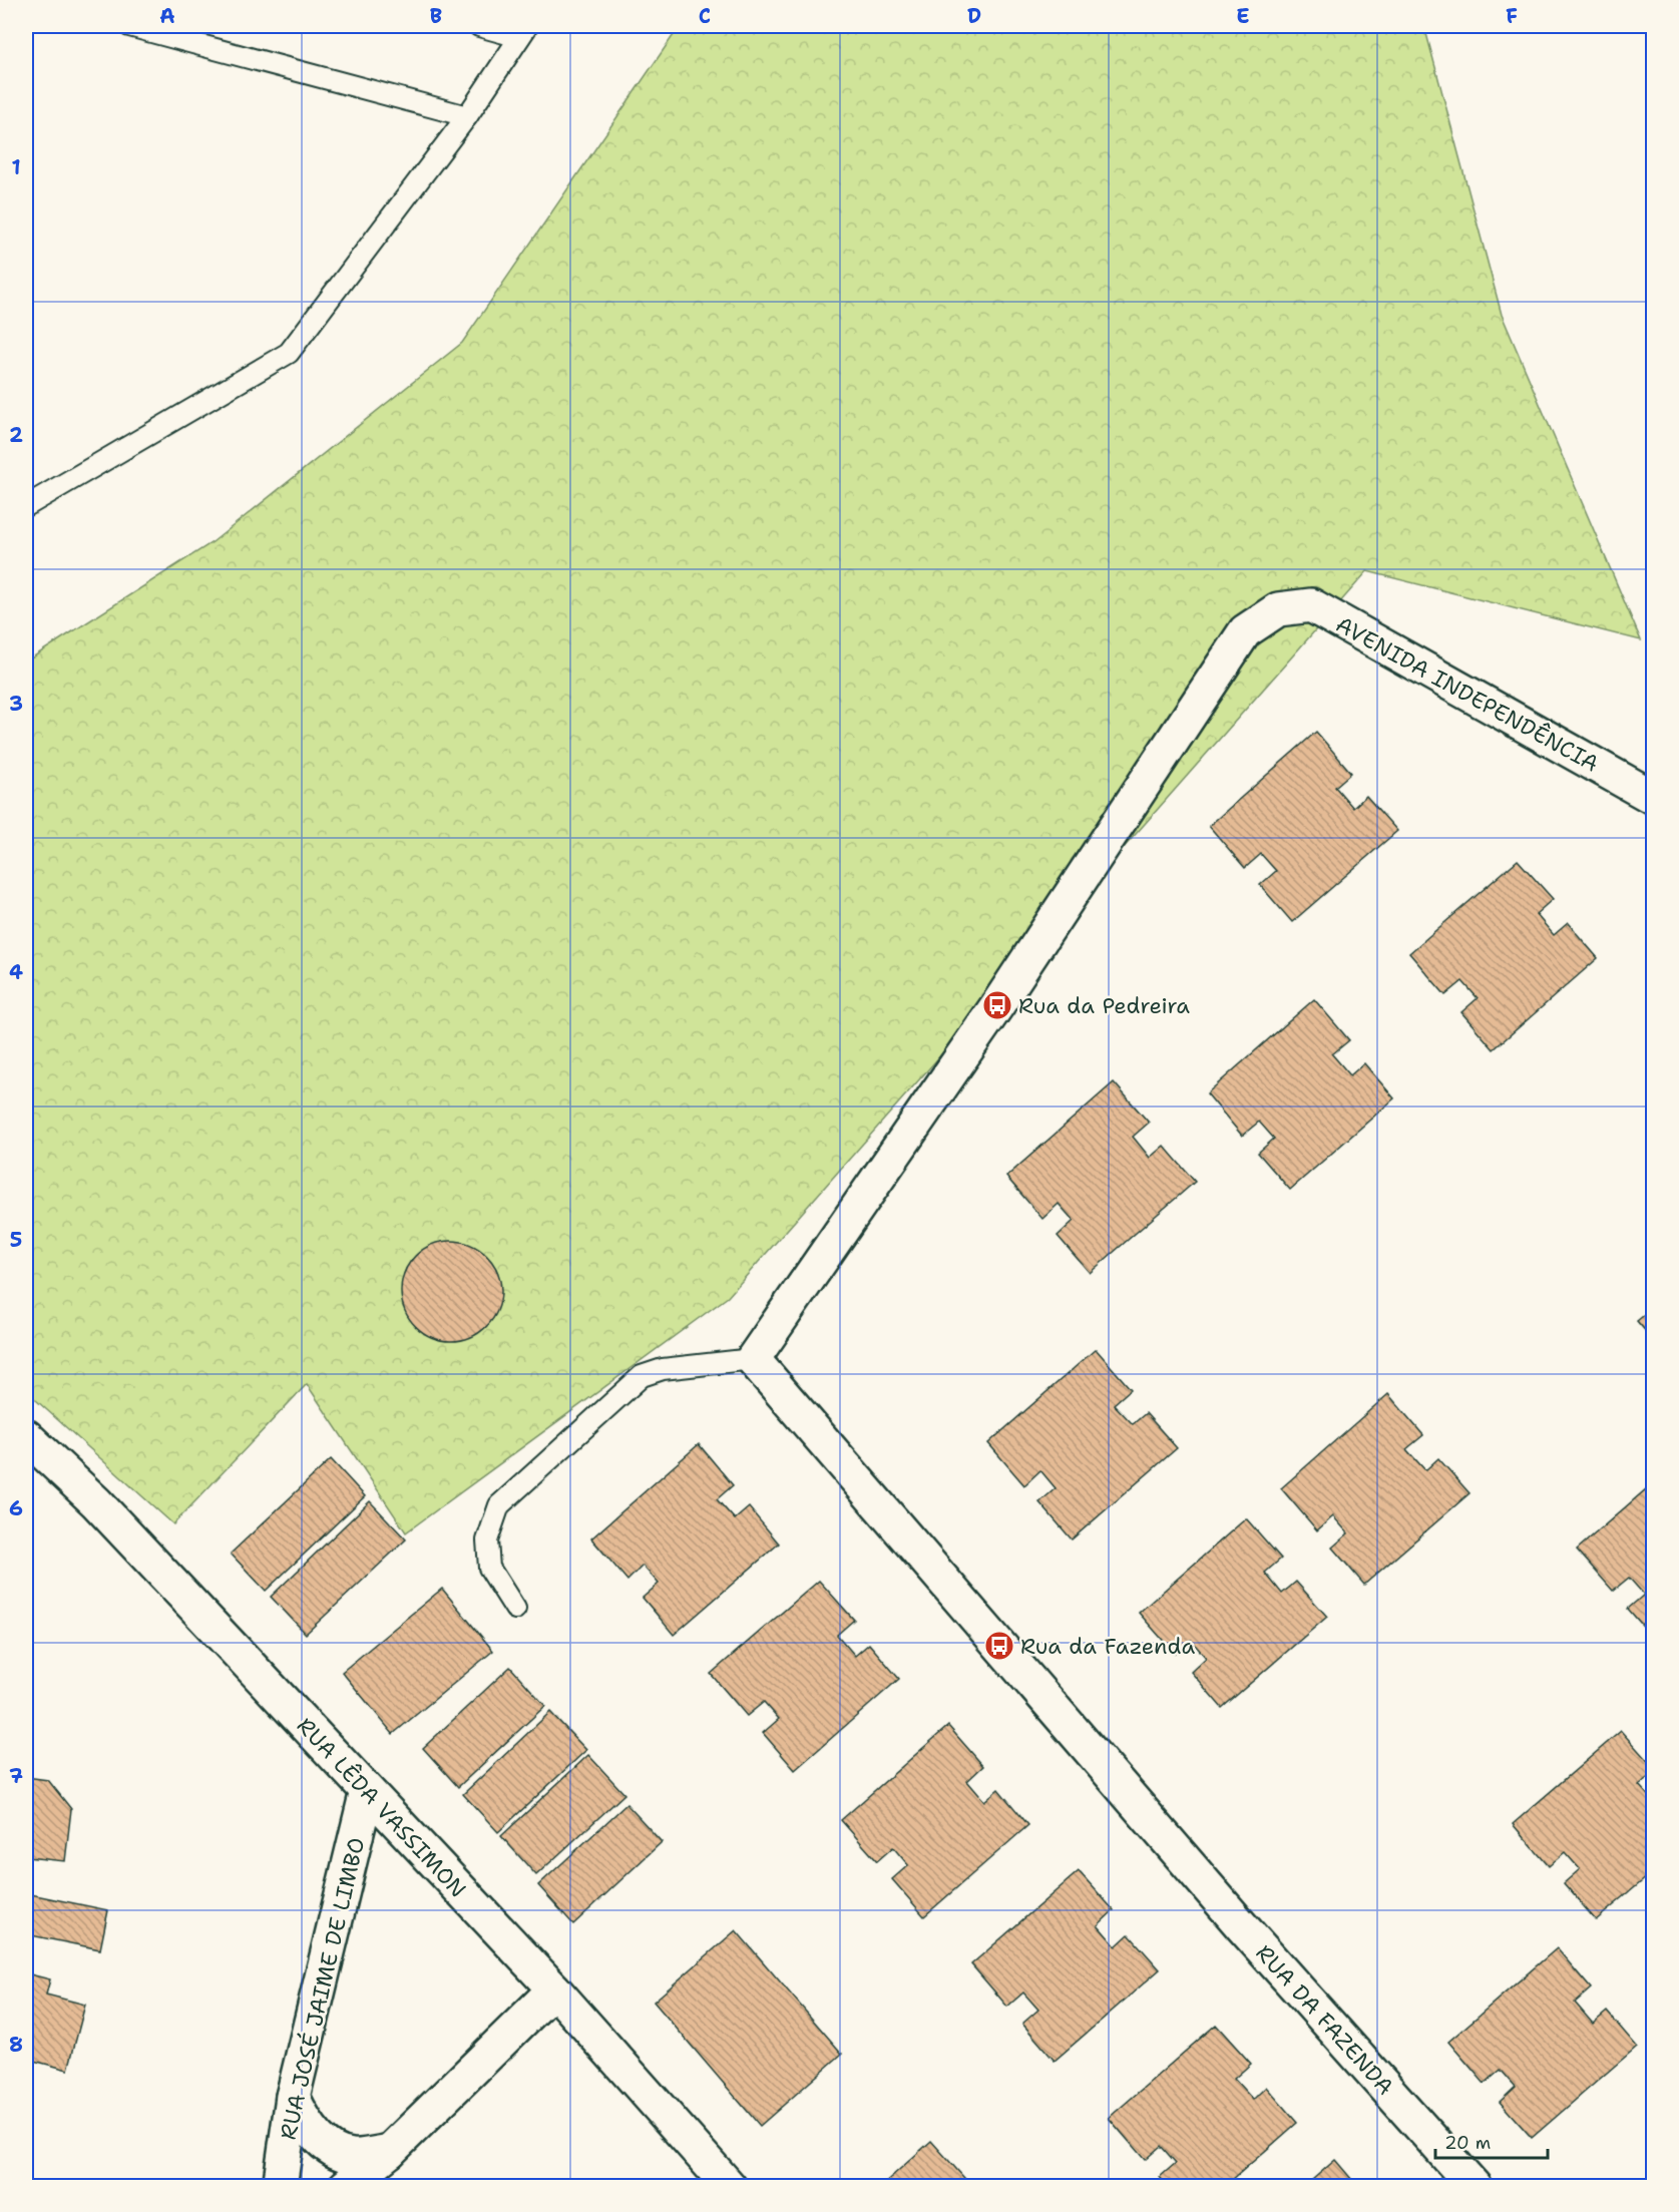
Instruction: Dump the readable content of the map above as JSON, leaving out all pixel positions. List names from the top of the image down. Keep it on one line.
{"streets":{"street":["AVENIDA INDEPENDÊNCIA","RUA LÊDA VASSIMON","RUA JOSÉ JAIME DE LIMBO","RUA DA FAZENDA"]},"crossings":[["AVENIDA INDEPENDÊNCIA","RUA DA FAZENDA"],["RUA LÊDA VASSIMON","RUA JOSÉ JAIME DE LIMBO"]],"places":{"bus stop":["Rua da Pedreira","Rua da Fazenda"]},"scale_bar":"20 m","grid":{"columns":["A","B","C","D","E","F"],"rows":["1","2","3","4","5","6","7","8"]}}
